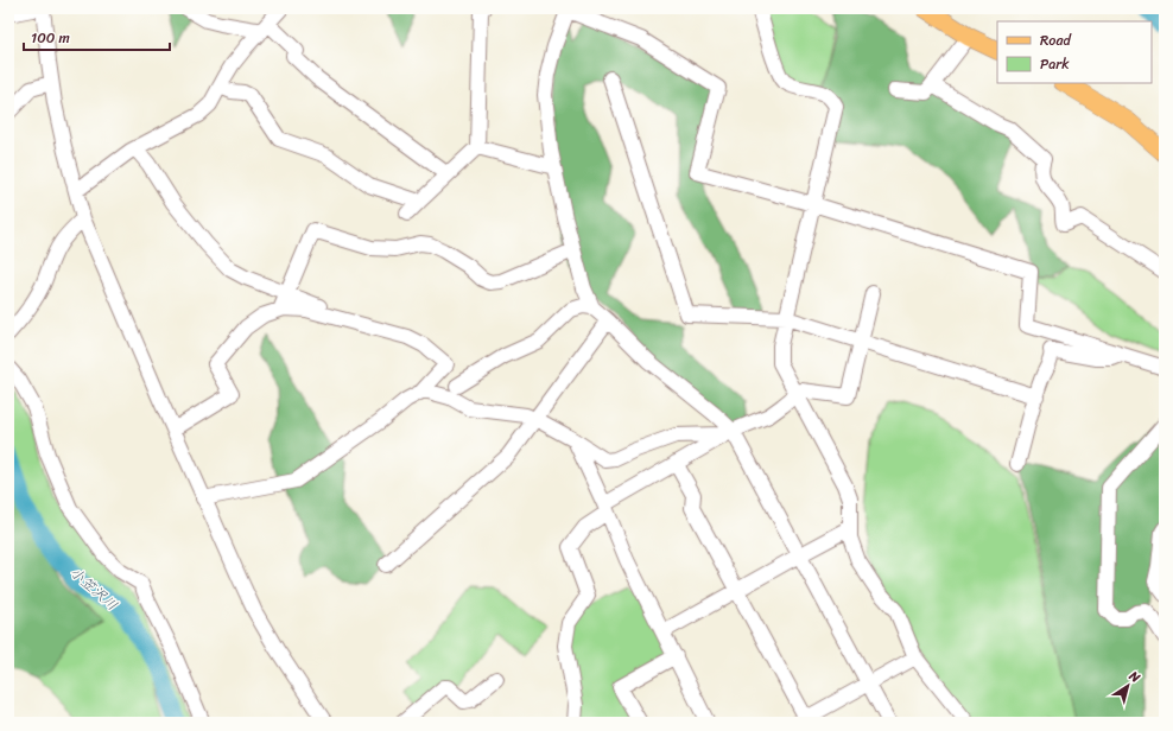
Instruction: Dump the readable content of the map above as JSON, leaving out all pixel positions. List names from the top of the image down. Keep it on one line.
{"water":["小笠沢川"],"legend":["Road","Park"],"scale_bar":"100 m","north":"top right"}
